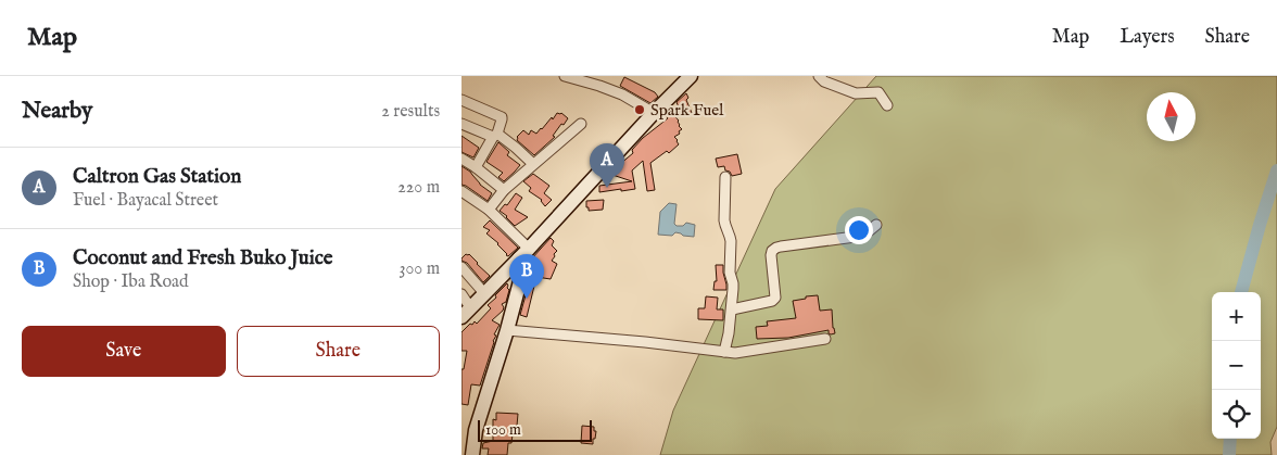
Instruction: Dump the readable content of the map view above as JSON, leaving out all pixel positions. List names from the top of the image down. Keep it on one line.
{"places":["Spark Fuel"],"scale_bar":"100 m","north":"top","page":{"header":"Map","nav":["Map","Layers","Share"],"heading":["Nearby","2 results"],"pins":["A","B"],"list":[{"mark":"A","name":"Caltron Gas Station","note":"Fuel · Bayacal Street","value":"220 m"},{"mark":"B","name":"Coconut and Fresh Buko Juice","note":"Shop · Iba Road","value":"300 m"}],"map_buttons":["+","−"],"buttons":["Save","Share"],"scale":"100 m"}}
